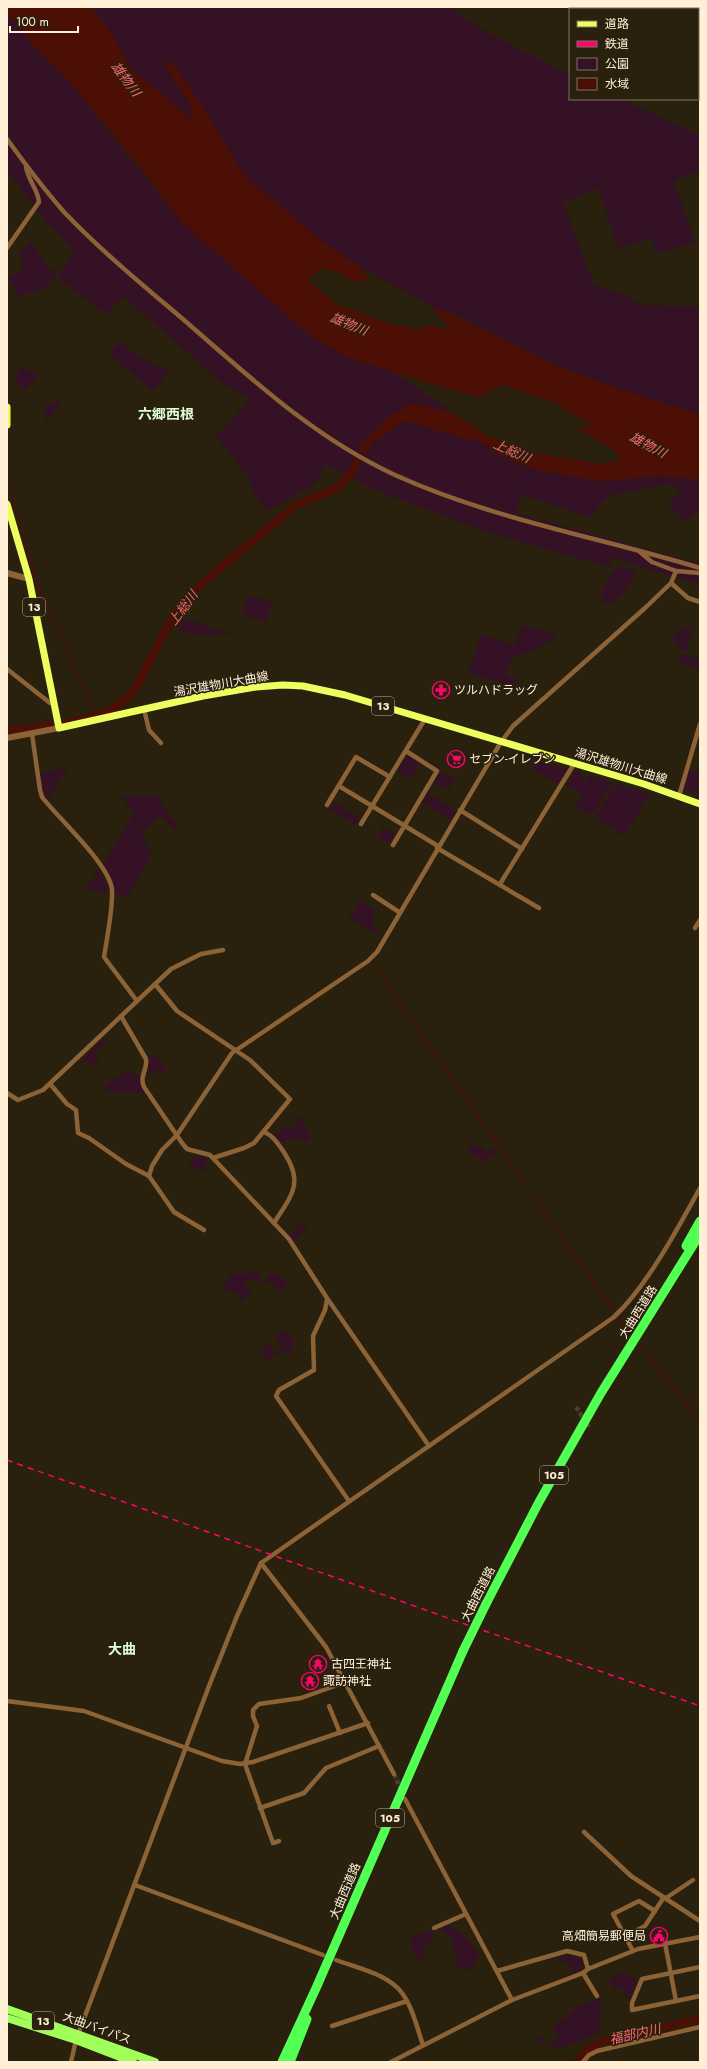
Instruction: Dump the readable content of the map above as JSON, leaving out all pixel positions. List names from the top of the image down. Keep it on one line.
{"streets":{"highway":["13","大曲西道路","105","大曲バイパス"],"main road":["湯沢雄物川大曲線"]},"crossings":[["13","湯沢雄物川大曲線"]],"districts":["六郷西根","大曲"],"water":["雄物川","上総川","福部内川"],"places":{"pharmacy":["ツルハドラッグ"],"supermarket":["セブン-イレブン"],"temple":["古四王神社","諏訪神社"],"public building":["高畑簡易郵便局"]},"legend":["道路","鉄道","公園","水域"],"scale_bar":"100 m"}
